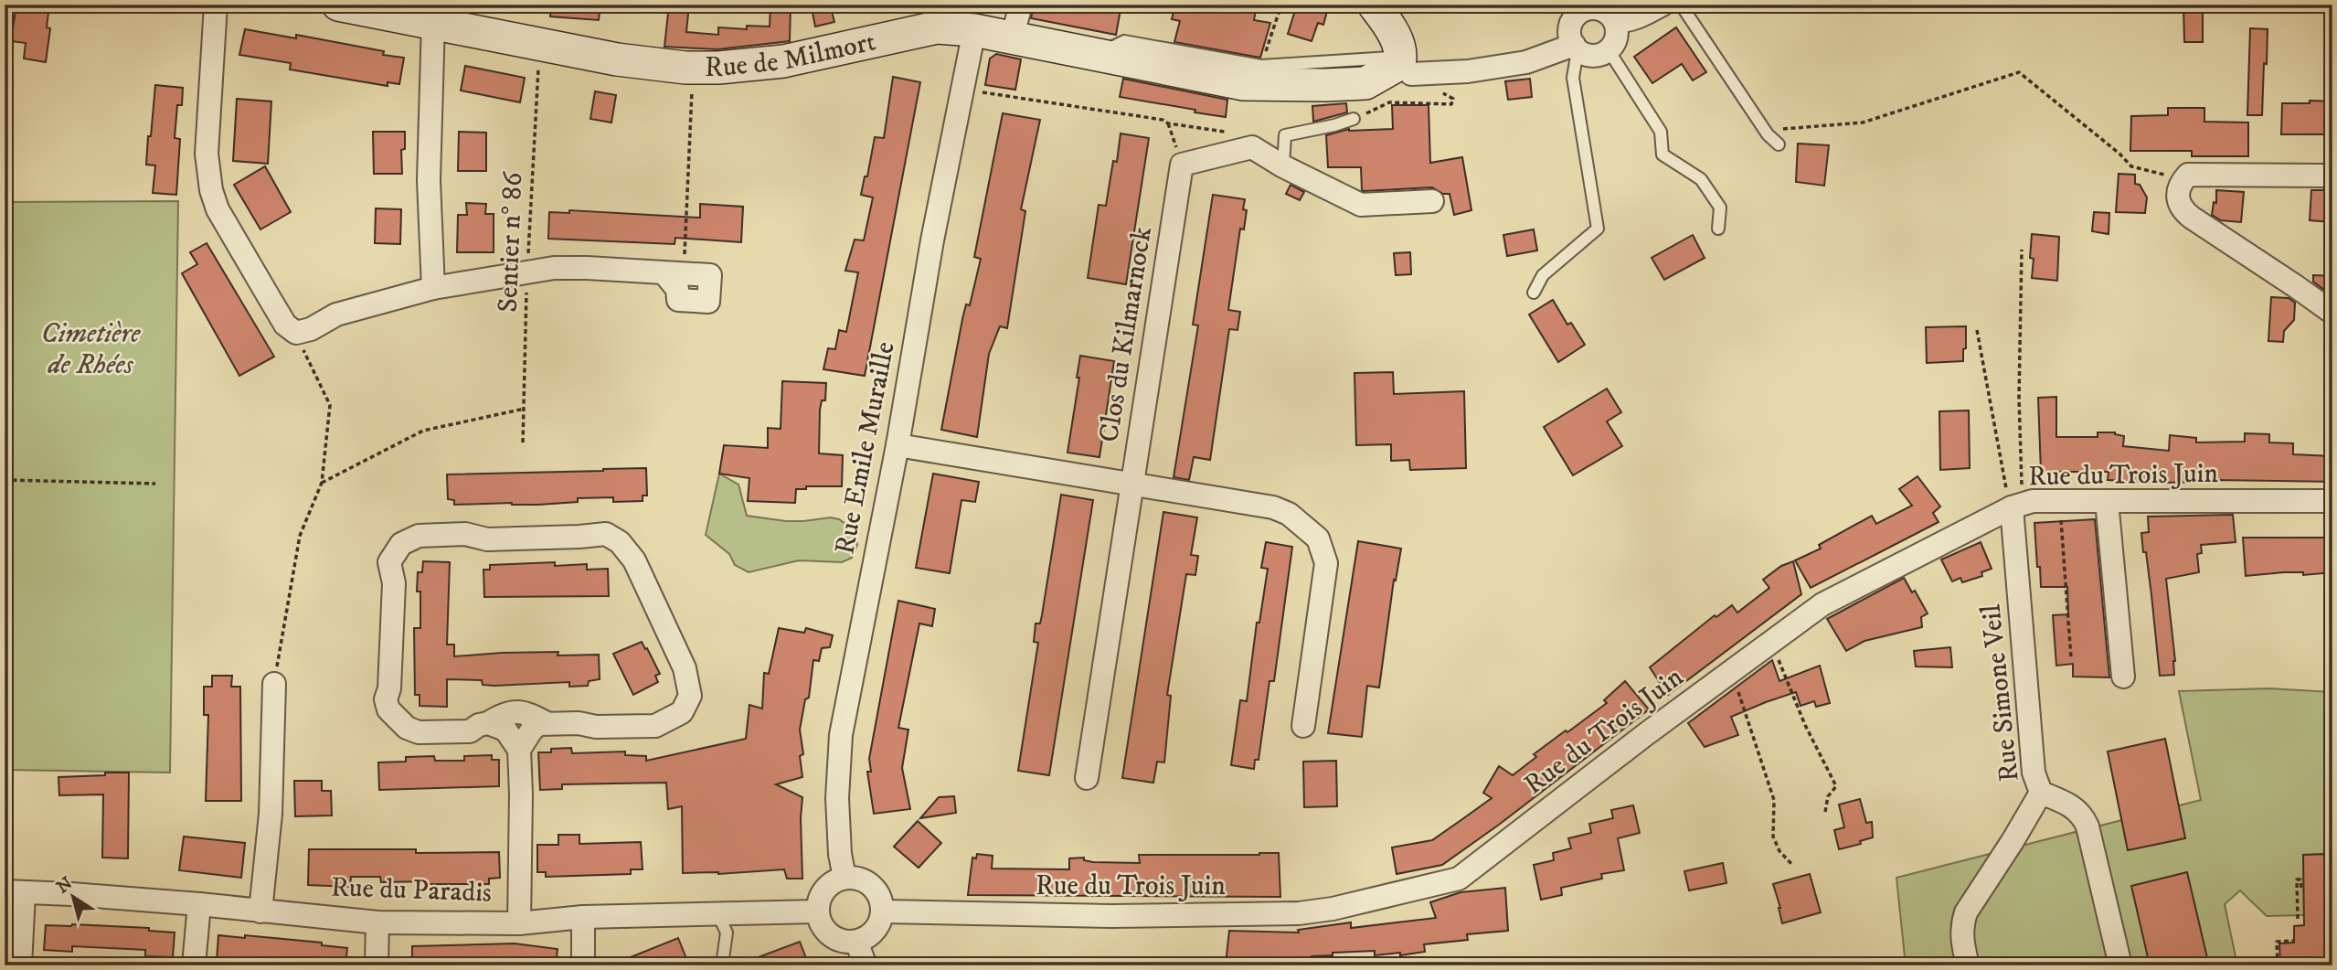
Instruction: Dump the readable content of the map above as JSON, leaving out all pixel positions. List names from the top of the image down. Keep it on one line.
{"streets":{"street":["Rue de Milmort","Clos du Kilmarnock","Rue Emile Muraille","Rue du Trois Juin","Rue Simone Veil","Rue du Paradis"],"path":["Sentier n° 86"]},"crossings":[["Rue de Milmort","Sentier n° 86"],["Rue de Milmort","Rue Emile Muraille"],["Rue Emile Muraille","Rue du Trois Juin"],["Rue Emile Muraille","Rue du Paradis"],["Rue du Trois Juin","Rue Simone Veil"],["Rue du Trois Juin","Rue du Paradis"]],"parks":["Cimetière de Rhées"],"north":"top left"}
